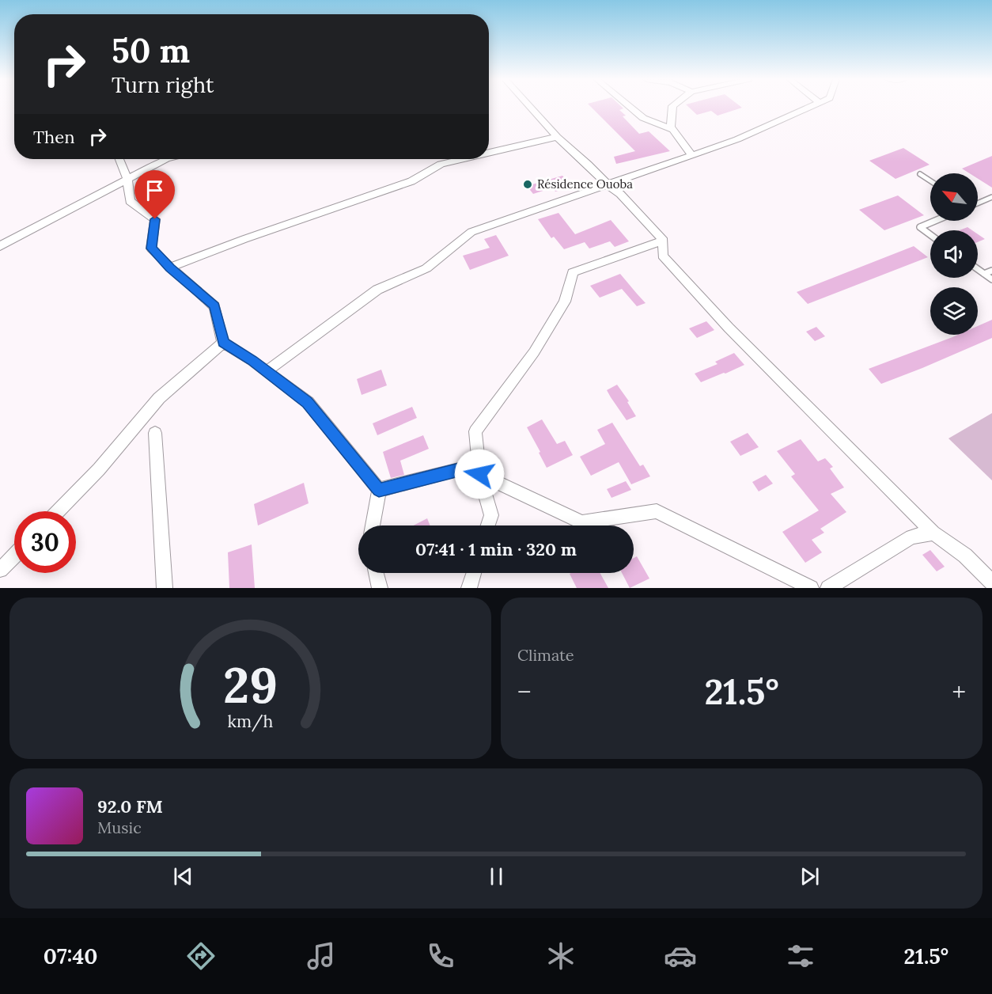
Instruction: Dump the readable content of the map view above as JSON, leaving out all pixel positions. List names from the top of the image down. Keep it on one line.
{"places":["Résidence Ouoba"],"north":"top left","page":{"turn":["50 m","Turn right"],"then":"Then","limit":"30","trip":"07:41 · 1 min · 320 m","tile":"Climate","heat":["−","21.5°","+"],"song":["92.0 FM","Music"],"tabs":["07:40","21.5°"],"gauge":["29","km/h"]}}
